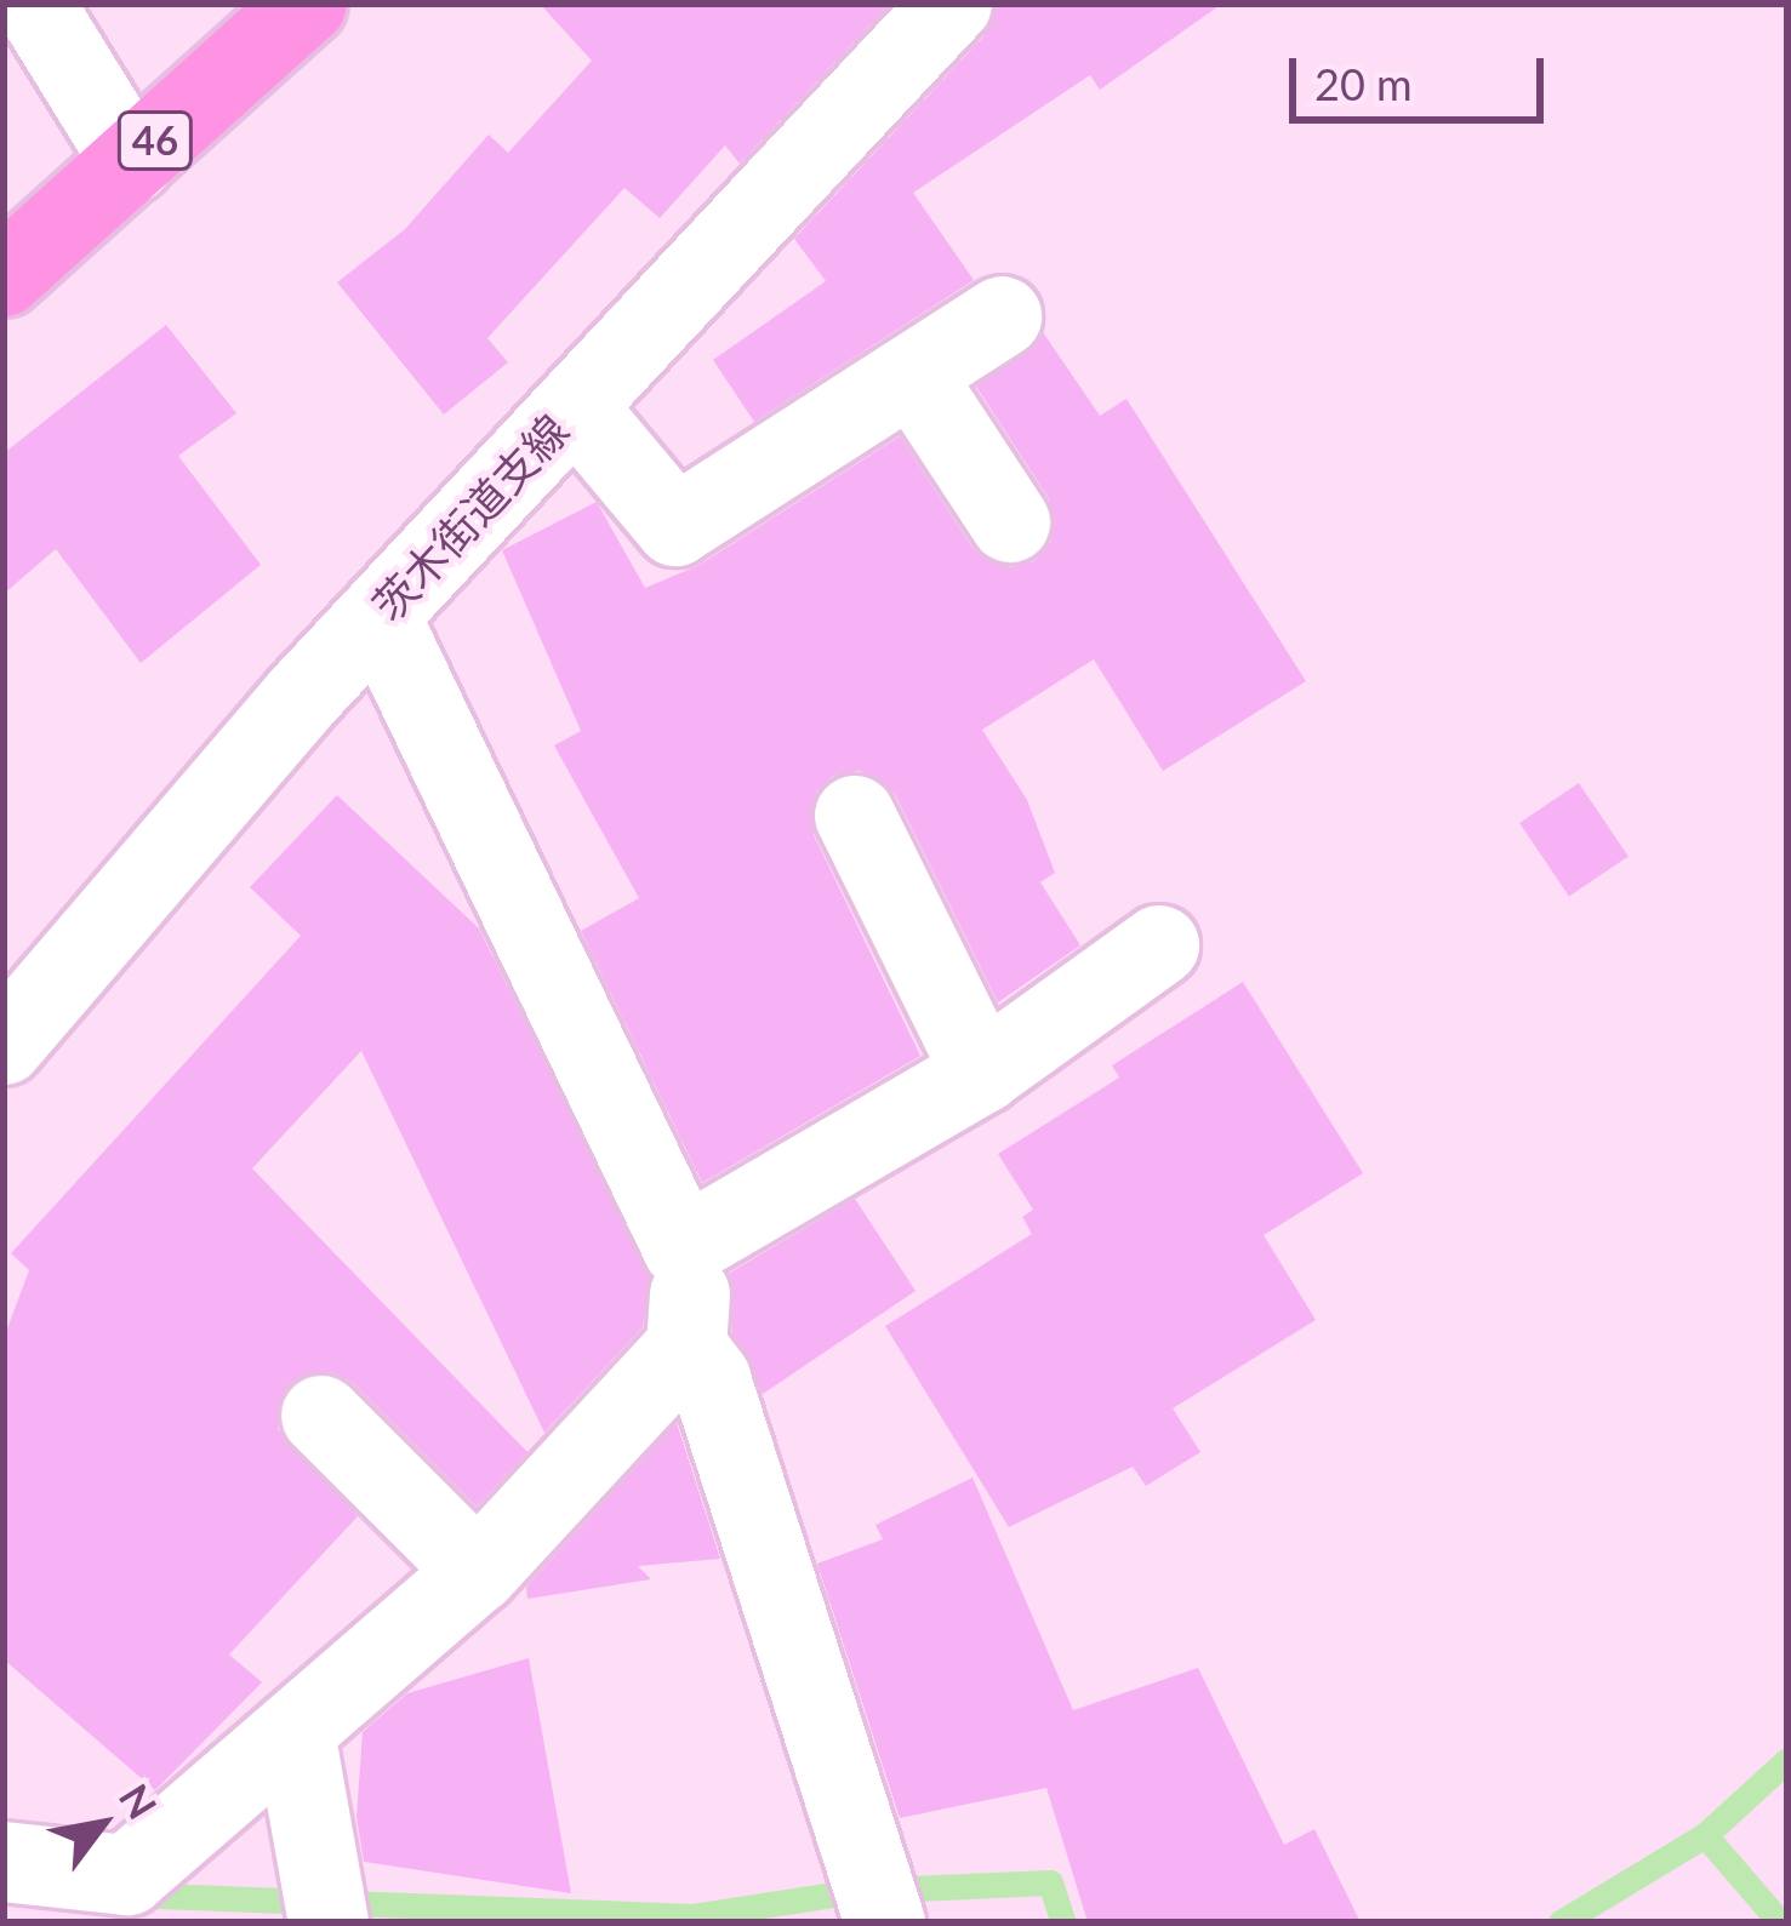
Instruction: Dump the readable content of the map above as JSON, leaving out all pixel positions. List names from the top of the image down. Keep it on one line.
{"streets":{"main road":["46"],"street":["茨木街道支線"]},"scale_bar":"20 m","north":"top right"}
